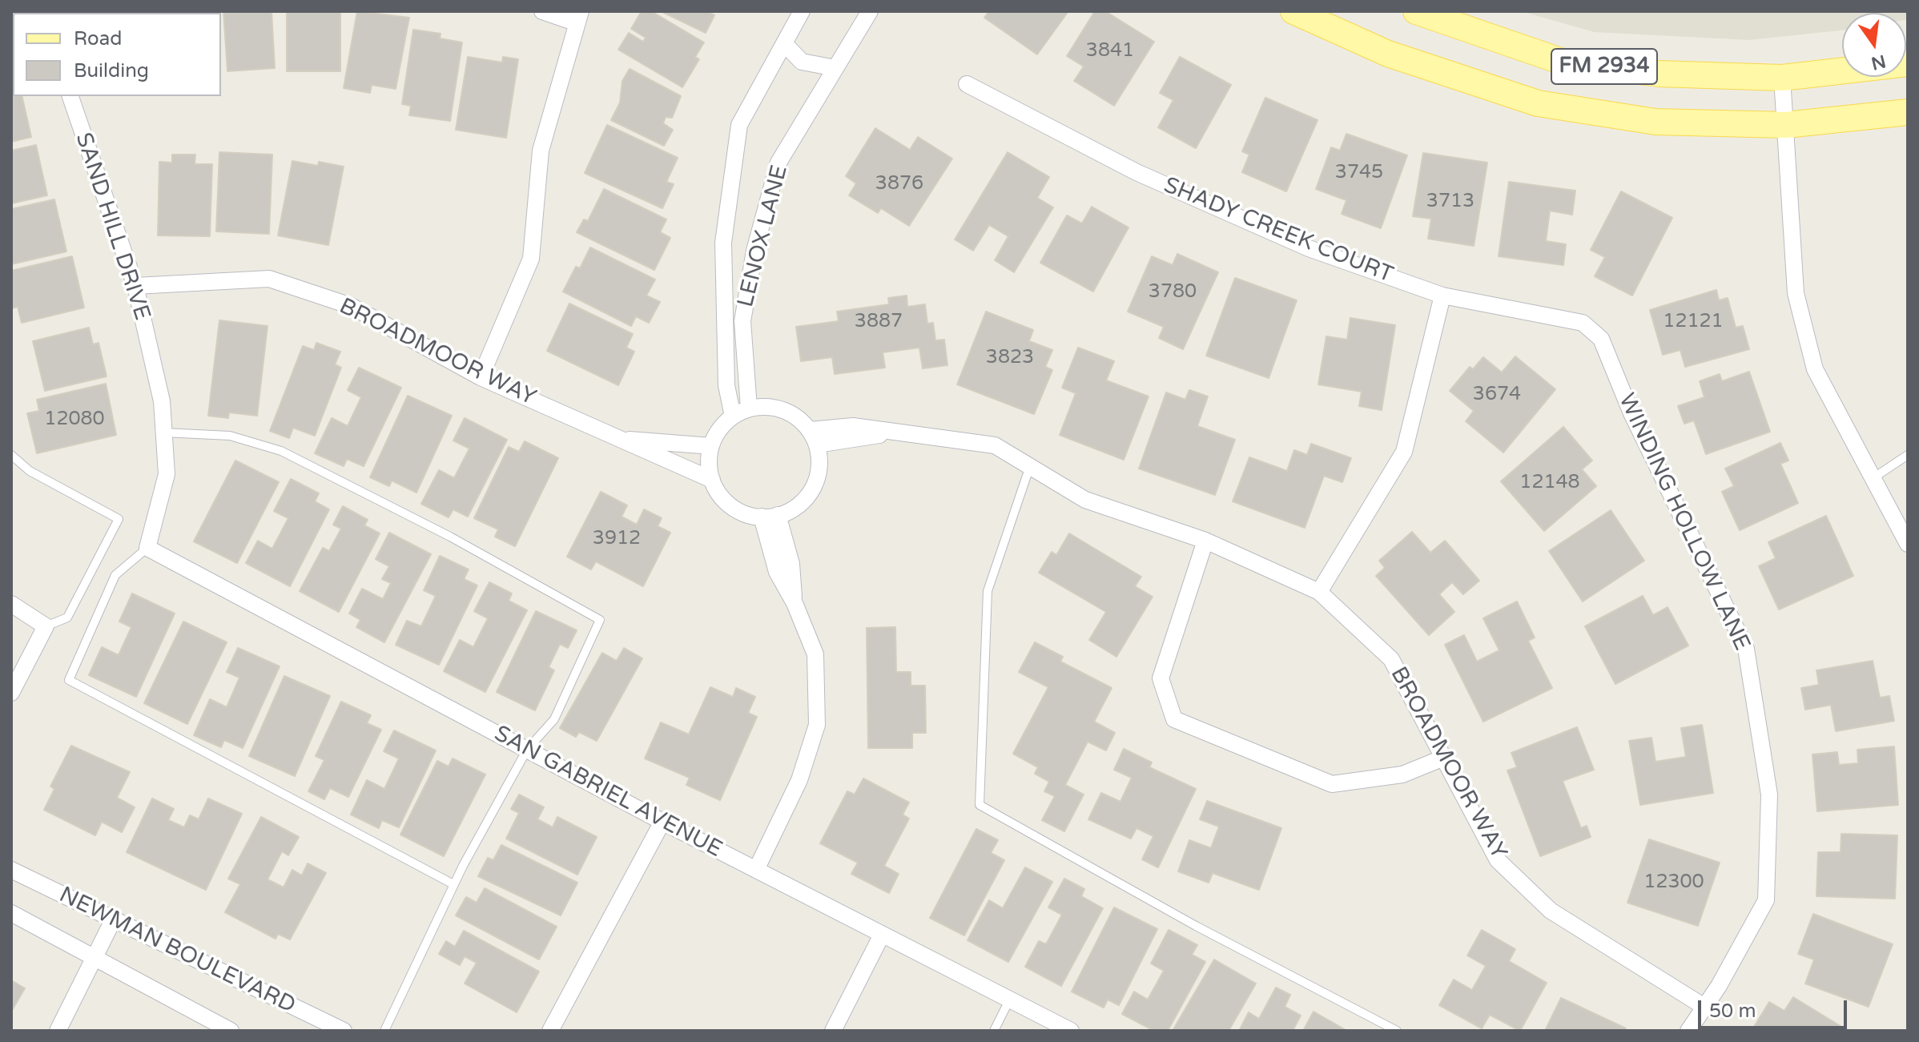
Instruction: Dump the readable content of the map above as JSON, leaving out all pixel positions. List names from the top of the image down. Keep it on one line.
{"streets":{"main road":["FM 2934"],"street":["SAND HILL DRIVE","SHADY CREEK COURT","LENOX LANE","BROADMOOR WAY","WINDING HOLLOW LANE","SAN GABRIEL AVENUE","NEWMAN BOULEVARD"]},"crossings":[["SAND HILL DRIVE","BROADMOOR WAY"],["SAND HILL DRIVE","SAN GABRIEL AVENUE"],["SHADY CREEK COURT","WINDING HOLLOW LANE"],["LENOX LANE","BROADMOOR WAY"],["BROADMOOR WAY","WINDING HOLLOW LANE"]],"house_numbers":["3841","3745","3876","3713","3780","3887","12121","3823","3674","12080","12148","3912","12300"],"legend":["Road","Building"],"scale_bar":"50 m","north":"bottom"}
